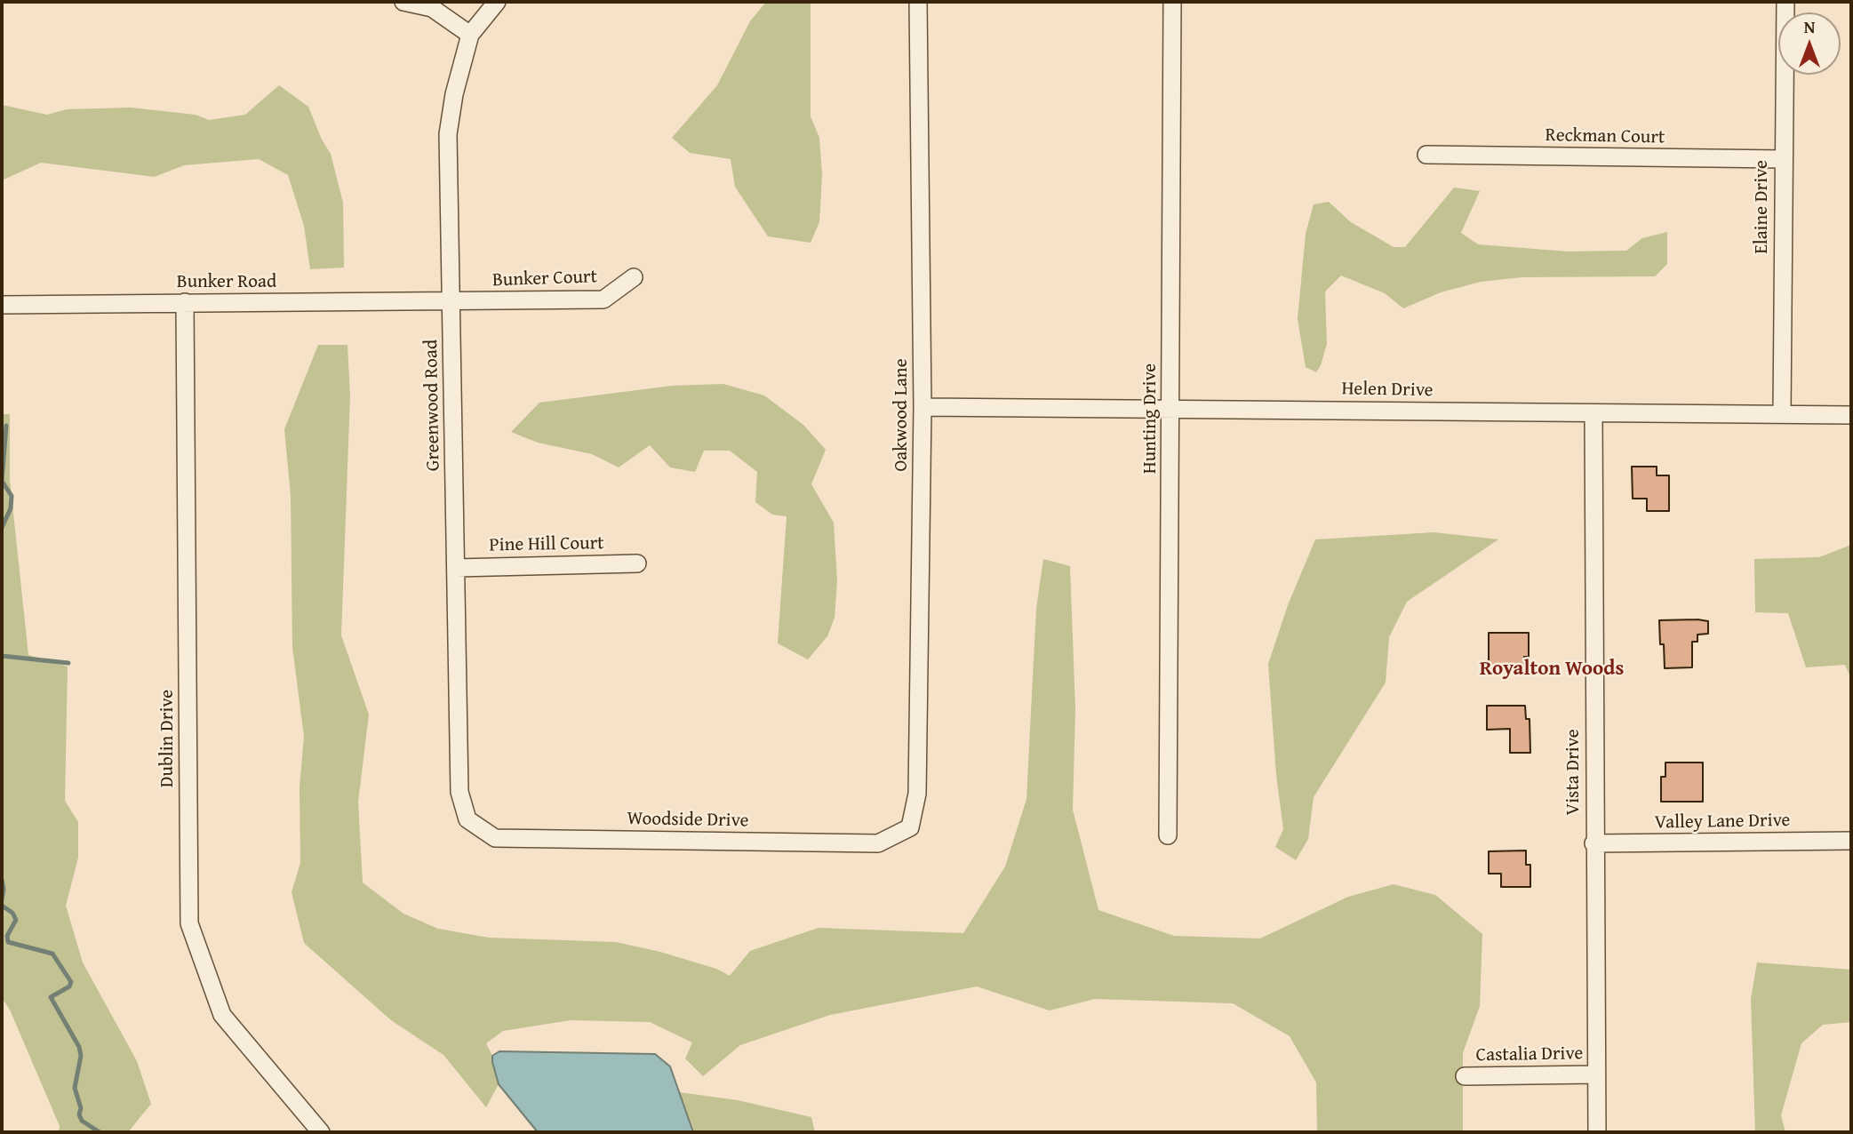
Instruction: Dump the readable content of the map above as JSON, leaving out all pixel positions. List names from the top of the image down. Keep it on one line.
{"streets":{"street":["Reckman Court","Elaine Drive","Bunker Court","Bunker Road","Helen Drive","Greenwood Road","Oakwood Lane","Hunting Drive","Pine Hill Court","Dublin Drive","Vista Drive","Woodside Drive","Valley Lane Drive","Castalia Drive"]},"crossings":[["Reckman Court","Elaine Drive"],["Elaine Drive","Helen Drive"],["Bunker Court","Bunker Road"],["Bunker Court","Greenwood Road"],["Bunker Road","Greenwood Road"],["Bunker Road","Dublin Drive"],["Helen Drive","Oakwood Lane"],["Helen Drive","Hunting Drive"],["Helen Drive","Vista Drive"],["Greenwood Road","Pine Hill Court"],["Greenwood Road","Woodside Drive"],["Oakwood Lane","Woodside Drive"],["Vista Drive","Valley Lane Drive"],["Vista Drive","Castalia Drive"]],"districts":["Royalton Woods"],"north":"top"}
